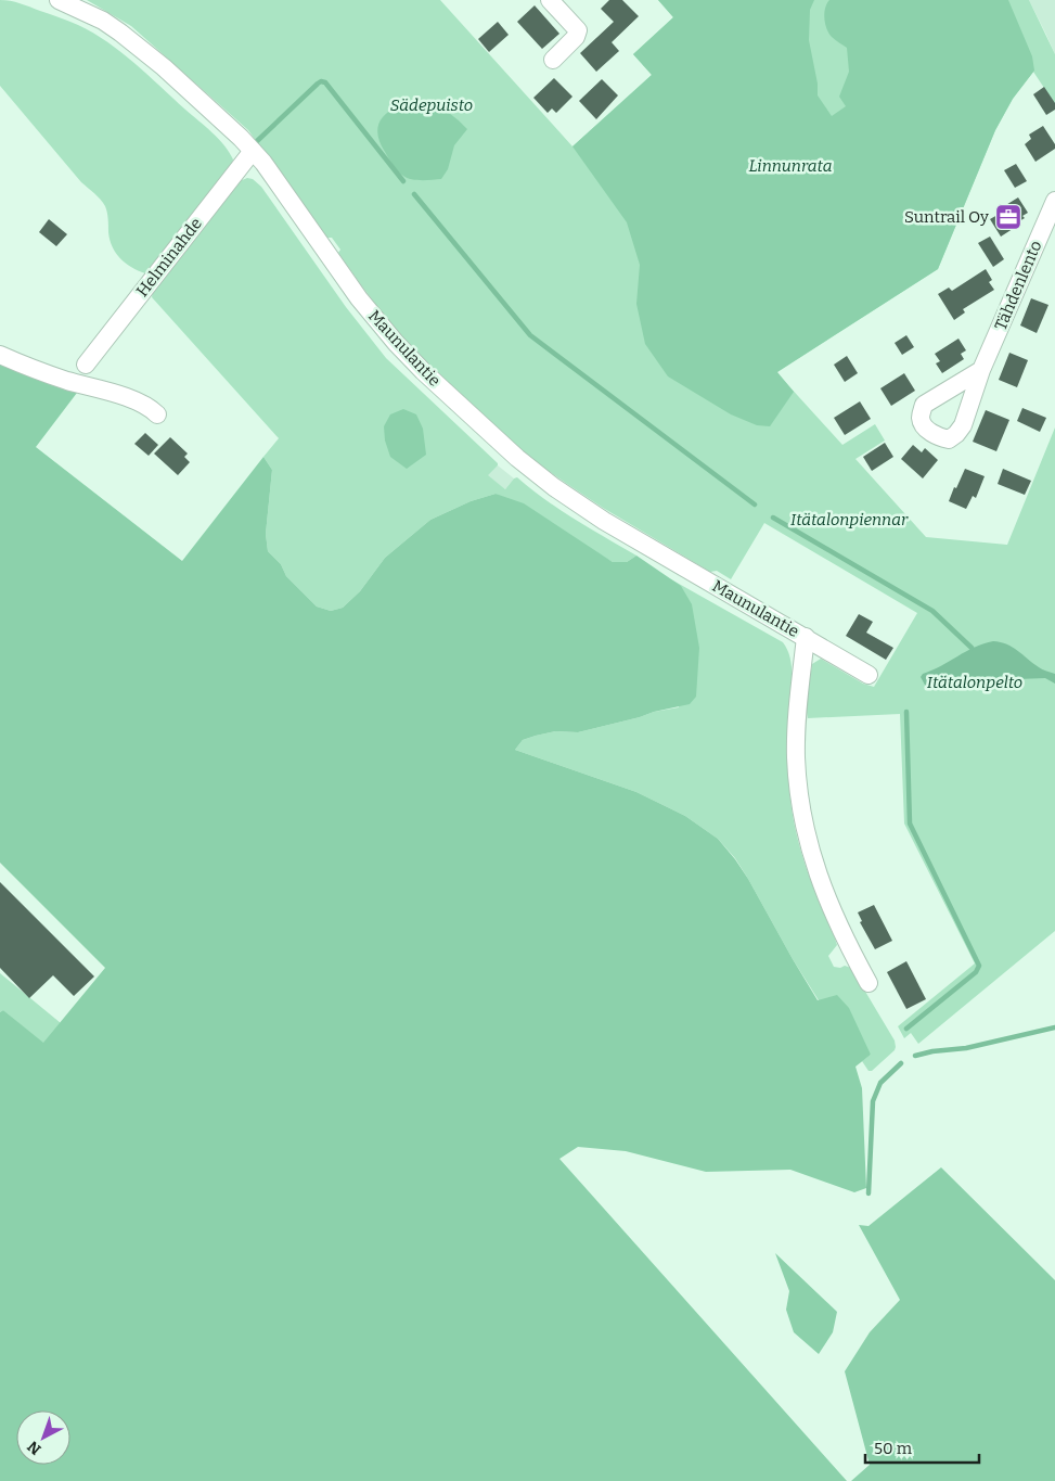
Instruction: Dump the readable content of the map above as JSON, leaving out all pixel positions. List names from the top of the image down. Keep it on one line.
{"streets":{"street":["Helminahde","Tähdenlento","Maunulantie"]},"crossings":[["Helminahde","Maunulantie"]],"parks":["Sädepuisto","Linnunrata","Itätalonpiennar","Itätalonpelto"],"places":{"office":["Suntrail Oy"]},"scale_bar":"50 m","north":"bottom left"}
